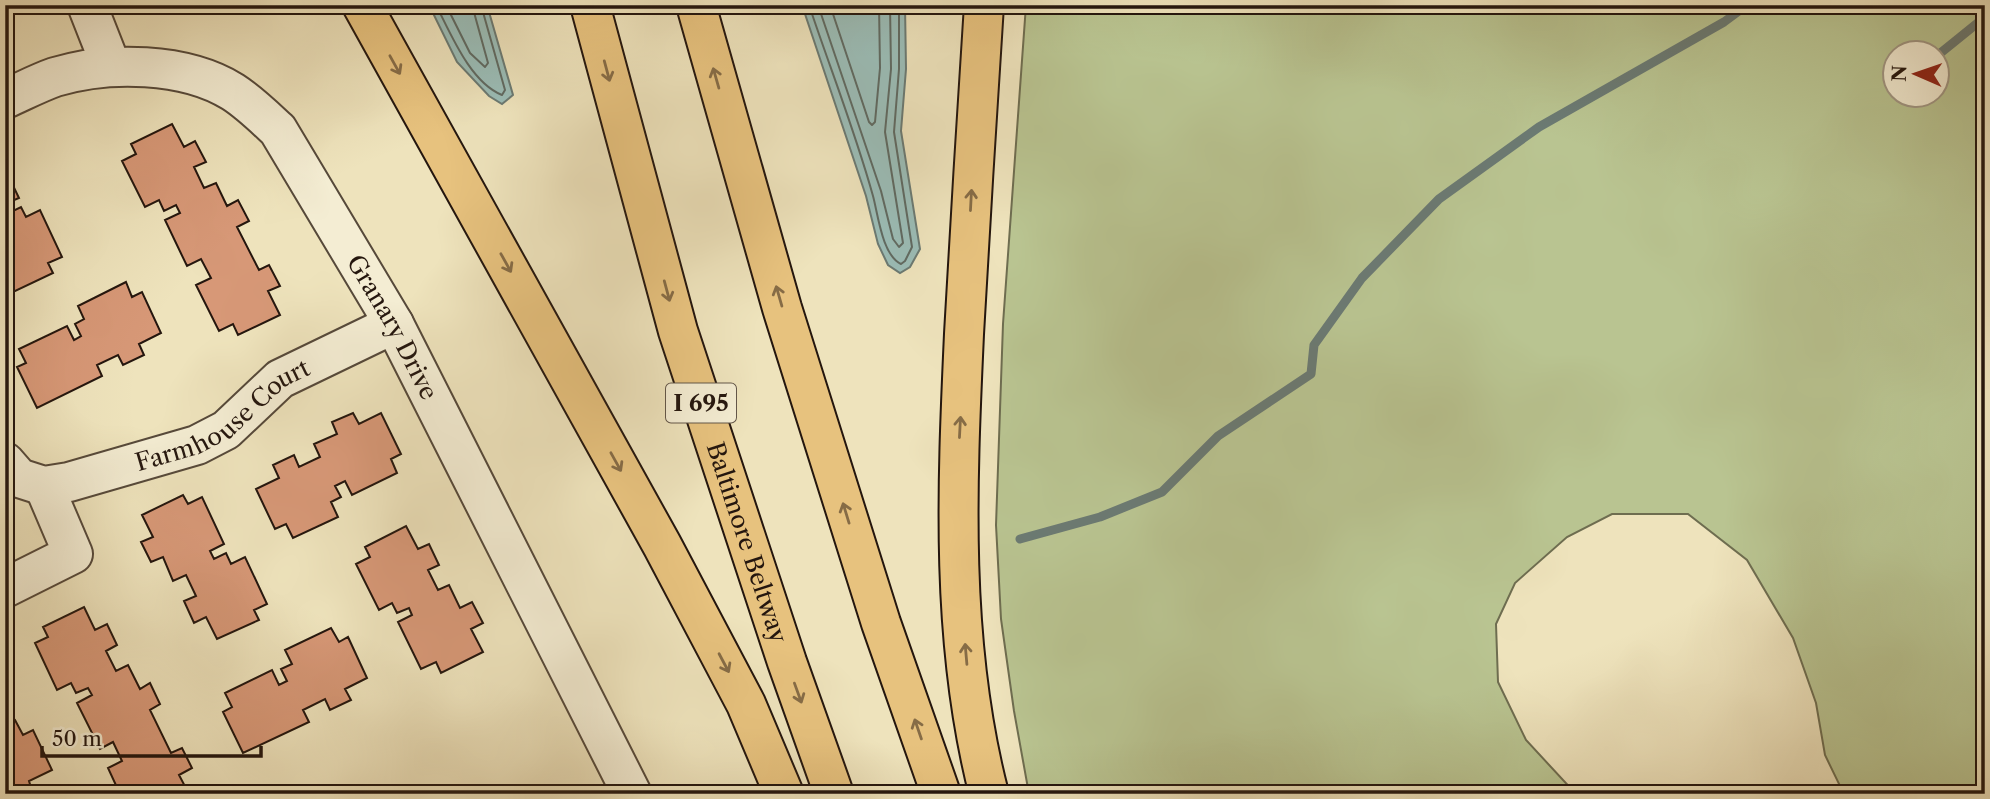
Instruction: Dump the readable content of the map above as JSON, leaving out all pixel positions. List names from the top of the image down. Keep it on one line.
{"streets":{"highway":["I 695","Baltimore Beltway"],"street":["Granary Drive","Farmhouse Court"]},"crossings":[["Granary Drive","Farmhouse Court"]],"scale_bar":"50 m","north":"left"}
